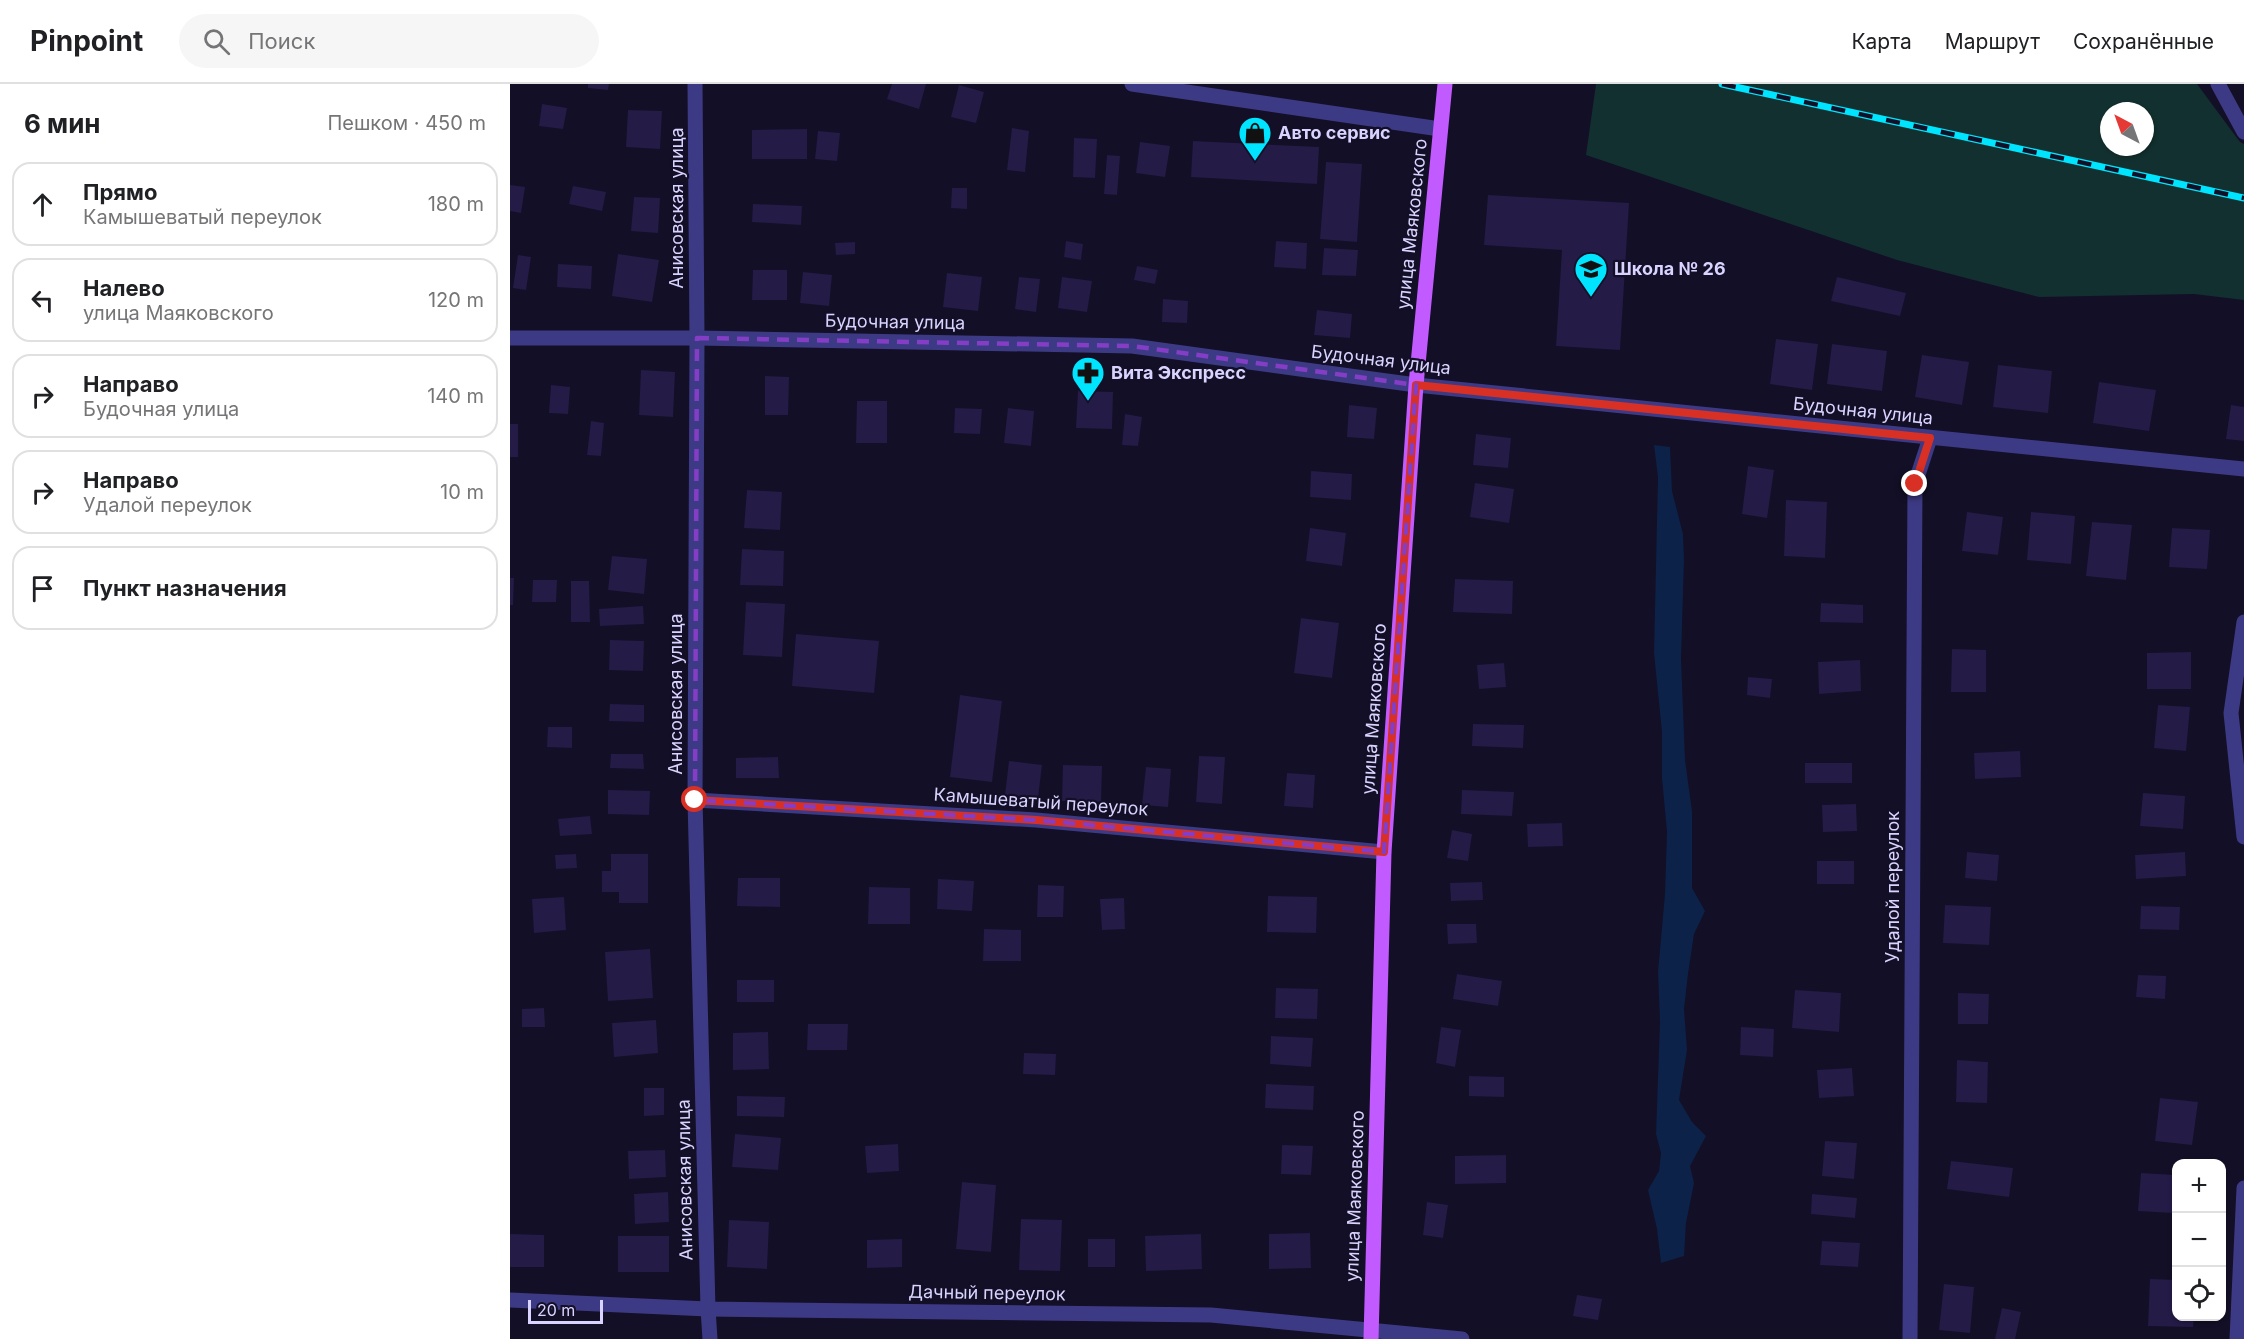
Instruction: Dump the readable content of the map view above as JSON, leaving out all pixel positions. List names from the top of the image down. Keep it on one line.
{"streets":{"main road":["улица Маяковского"],"street":["Анисовская улица","Будочная улица","Камышеватый переулок","Удалой переулок","Дачный переулок"]},"crossings":[["Анисовская улица","Будочная улица"],["Анисовская улица","Камышеватый переулок"],["Анисовская улица","Дачный переулок"],["улица Маяковского","Будочная улица"],["улица Маяковского","Камышеватый переулок"],["улица Маяковского","Дачный переулок"],["Будочная улица","Удалой переулок"]],"places":{"shop":["Авто сервис"],"school or university":["Школа № 26"],"pharmacy":["Вита Экспресс"]},"scale_bar":"20 m","north":"top left","page":{"header":"Pinpoint","search":"Поиск","nav":["Карта","Маршрут","Сохранённые"],"heading":["6 мин","Пешком · 450 m"],"list":[["Прямо","Камышеватый переулок","180 m"],["Налево","улица Маяковского","120 m"],["Направо","Будочная улица","140 m"],["Направо","Удалой переулок","10 m"],"Пункт назначения"],"map_buttons":["+","−"],"scale":"20 m"}}
